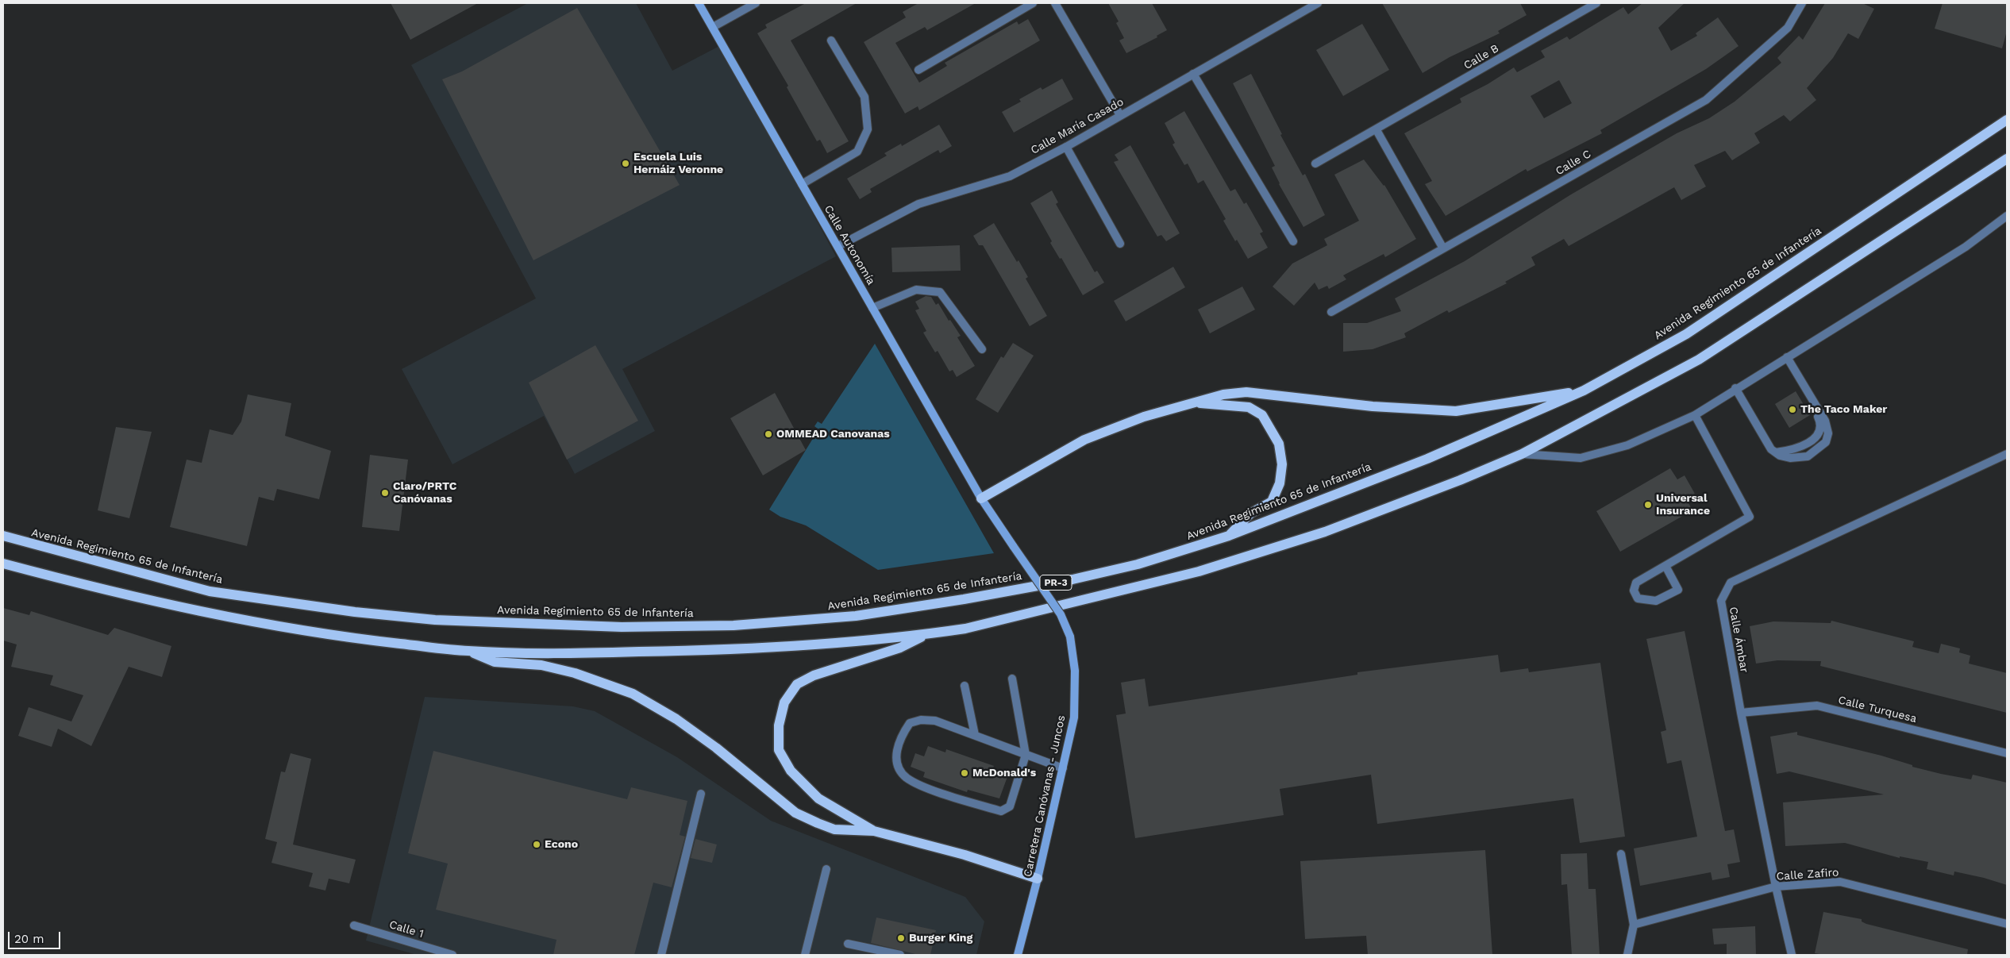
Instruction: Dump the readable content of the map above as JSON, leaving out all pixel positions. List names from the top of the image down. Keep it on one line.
{"streets":{"main road":["Calle Autonomía","Avenida Regimiento 65 de Infantería","PR-3","Carretera Canóvanas - Juncos"],"street":["Calle B","Calle María Casado","Calle C","Calle Ámbar","Calle Turquesa","Calle Zafiro","Calle 1"]},"crossings":[["Calle María Casado","Calle Autonomía"],["Calle Autonomía","Carretera Canóvanas - Juncos"],["Calle Ámbar","Calle Turquesa"],["Calle Ámbar","Calle Zafiro"]],"places":["Escuela Luis Hernáiz Veronne","The Taco Maker","OMMEAD Canovanas","Claro/PRTC Canóvanas","Universal Insurance","McDonald's","Econo","Burger King"],"scale_bar":"20 m"}
